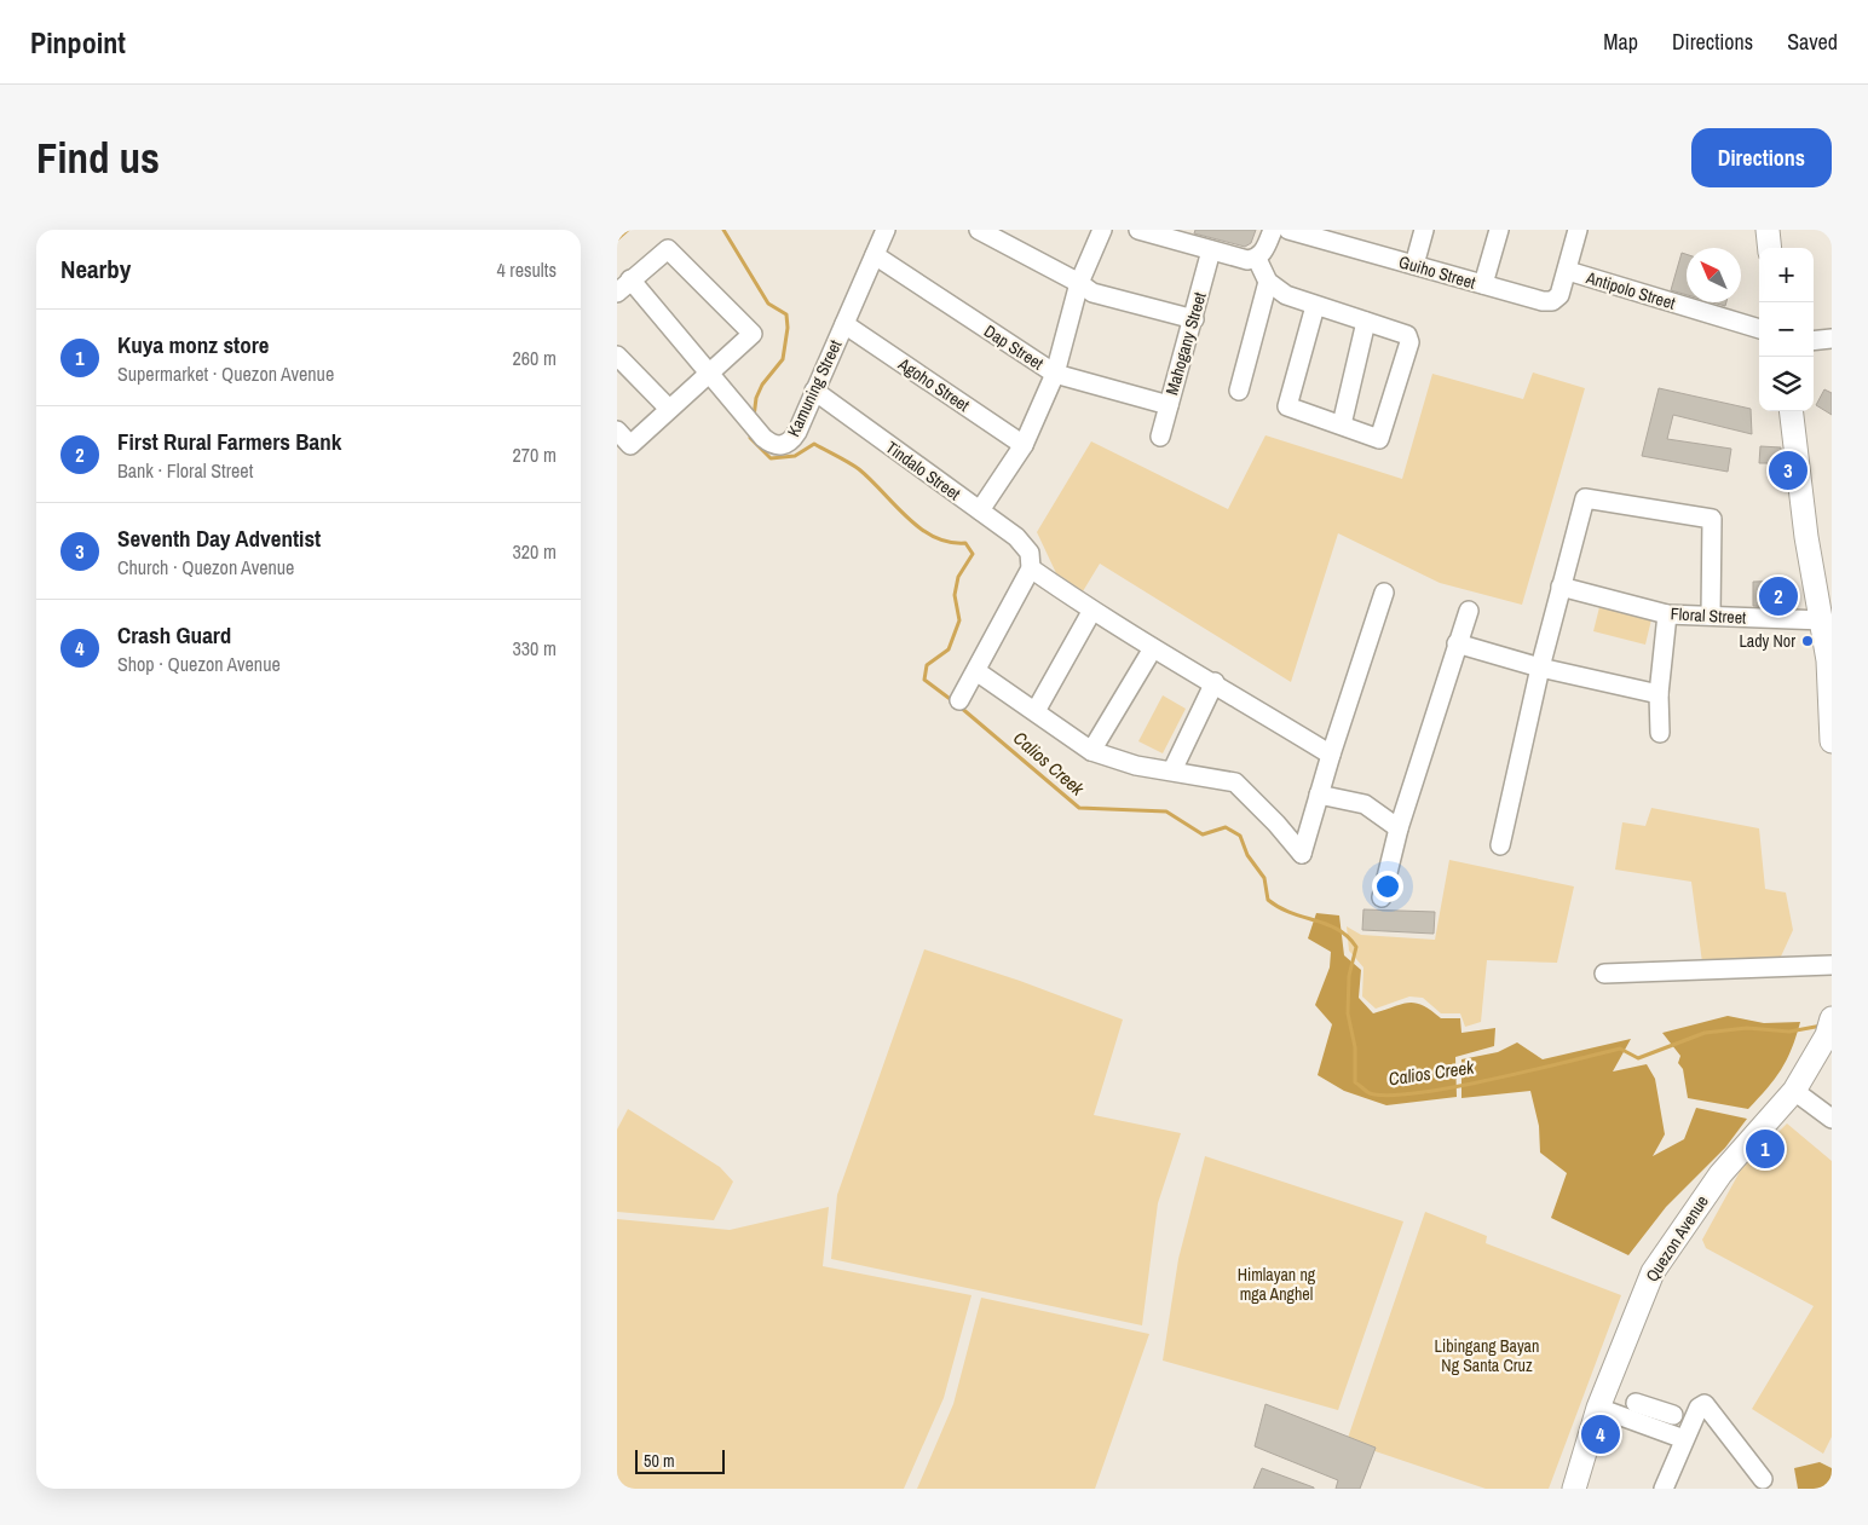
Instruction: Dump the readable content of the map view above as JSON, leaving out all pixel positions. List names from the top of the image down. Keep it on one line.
{"streets":{"main road":["Quezon Avenue"],"street":["Guiho Street","Antipolo Street","Mahogany Street","Dap Street","Agoho Street","Kamuning Street","Tindalo Street","Floral Street"]},"crossings":[["Guiho Street","Antipolo Street"],["Mahogany Street","Dap Street"],["Dap Street","Kamuning Street"],["Agoho Street","Kamuning Street"],["Kamuning Street","Tindalo Street"]],"water":["Calios Creek"],"parks":["Himlayan ng mga Anghel","Libingang Bayan Ng Santa Cruz"],"places":["Lady Nor"],"scale_bar":"50 m","north":"top left","page":{"header":"Pinpoint","nav":["Map","Directions","Saved"],"buttons":"Directions","title":"Find us","heading":["Nearby","4 results"],"map_buttons":["+","−"],"list":[{"mark":"1","name":"Kuya monz store","note":"Supermarket · Quezon Avenue","value":"260 m"},{"mark":"2","name":"First Rural Farmers Bank","note":"Bank · Floral Street","value":"270 m"},{"mark":"3","name":"Seventh Day Adventist","note":"Church · Quezon Avenue","value":"320 m"},{"mark":"4","name":"Crash Guard","note":"Shop · Quezon Avenue","value":"330 m"}],"pins":["3","2","1","4"],"scale":"50 m"}}
